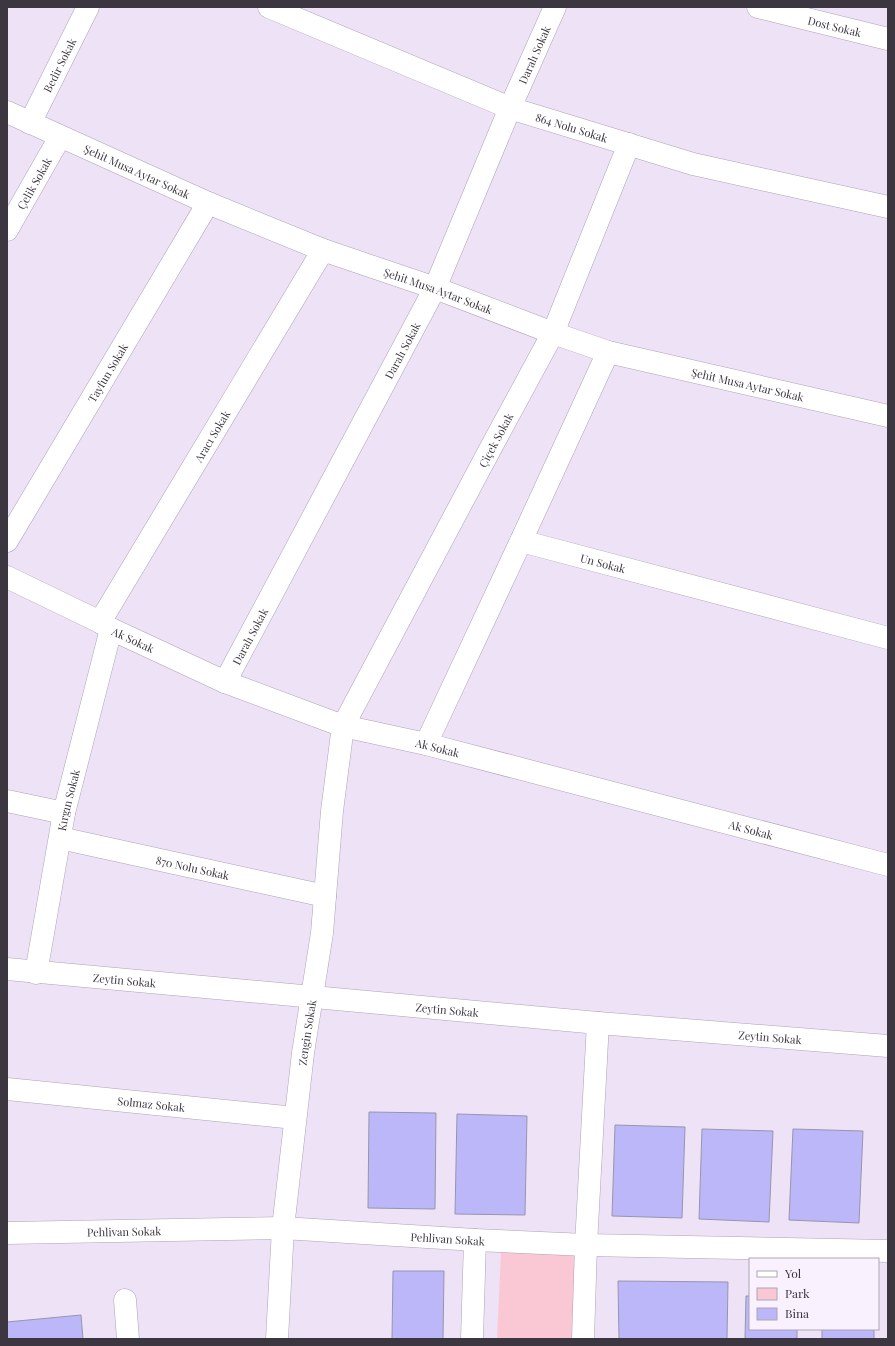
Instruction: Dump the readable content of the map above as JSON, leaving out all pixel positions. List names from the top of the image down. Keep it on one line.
{"streets":{"street":["Dost Sokak","Daralı Sokak","Bedir Sokak","864 Nolu Sokak","Şehit Musa Aytar Sokak","Çelik Sokak","Tayfun Sokak","Aracı Sokak","Çiçek Sokak","Un Sokak","Ak Sokak","Kırgın Sokak","870 Nolu Sokak","Zeytin Sokak","Zengin Sokak","Solmaz Sokak","Pehlivan Sokak"]},"crossings":[["Daralı Sokak","864 Nolu Sokak"],["Daralı Sokak","Şehit Musa Aytar Sokak"],["Daralı Sokak","Ak Sokak"],["Bedir Sokak","Şehit Musa Aytar Sokak"],["864 Nolu Sokak","Çiçek Sokak"],["Şehit Musa Aytar Sokak","Çelik Sokak"],["Şehit Musa Aytar Sokak","Tayfun Sokak"],["Şehit Musa Aytar Sokak","Aracı Sokak"],["Şehit Musa Aytar Sokak","Çiçek Sokak"],["Aracı Sokak","Ak Sokak"],["Aracı Sokak","Kırgın Sokak"],["Çiçek Sokak","Ak Sokak"],["Çiçek Sokak","Zengin Sokak"],["Ak Sokak","Kırgın Sokak"],["Ak Sokak","Zengin Sokak"],["Kırgın Sokak","870 Nolu Sokak"],["Kırgın Sokak","Zeytin Sokak"],["870 Nolu Sokak","Zengin Sokak"],["Zeytin Sokak","Zengin Sokak"],["Zengin Sokak","Solmaz Sokak"],["Zengin Sokak","Pehlivan Sokak"]],"legend":["Yol","Park","Bina"]}
